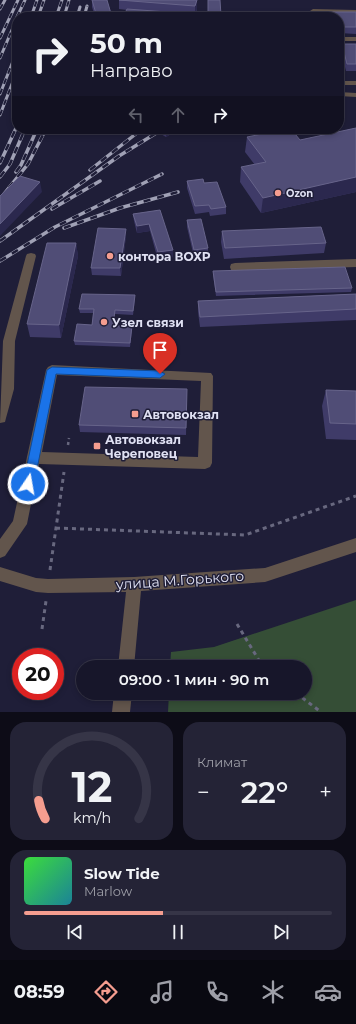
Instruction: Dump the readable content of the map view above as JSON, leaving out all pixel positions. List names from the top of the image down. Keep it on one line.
{"streets":{"street":["улица М.Горького"]},"places":{"other":["Ozon","контора ВОХР","Узел связи"],"transit":["Автовокзал","Автовокзал Череповец"]},"page":{"turn":["50 m","Направо"],"limit":"20","trip":"09:00 · 1 мин · 90 m","tile":"Климат","heat":["−","22°","+"],"song":["Slow Tide","Marlow"],"tabs":"08:59","gauge":["12","km/h"]}}
